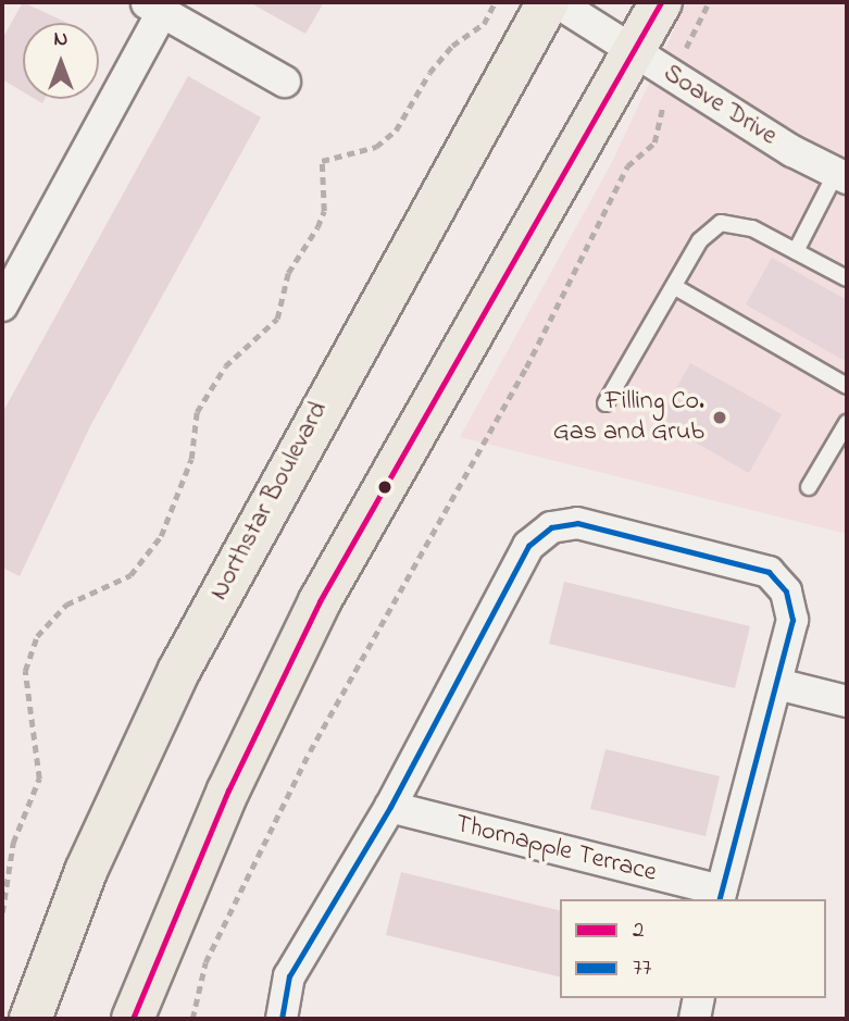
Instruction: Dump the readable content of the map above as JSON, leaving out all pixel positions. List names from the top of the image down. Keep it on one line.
{"streets":{"main road":["Northstar Boulevard"],"street":["Soave Drive","Thornapple Terrace"]},"places":["Filling Co. Gas and Grub"],"lines":["transit line 2","transit line 77"],"legend":["2","77"],"north":"top"}
